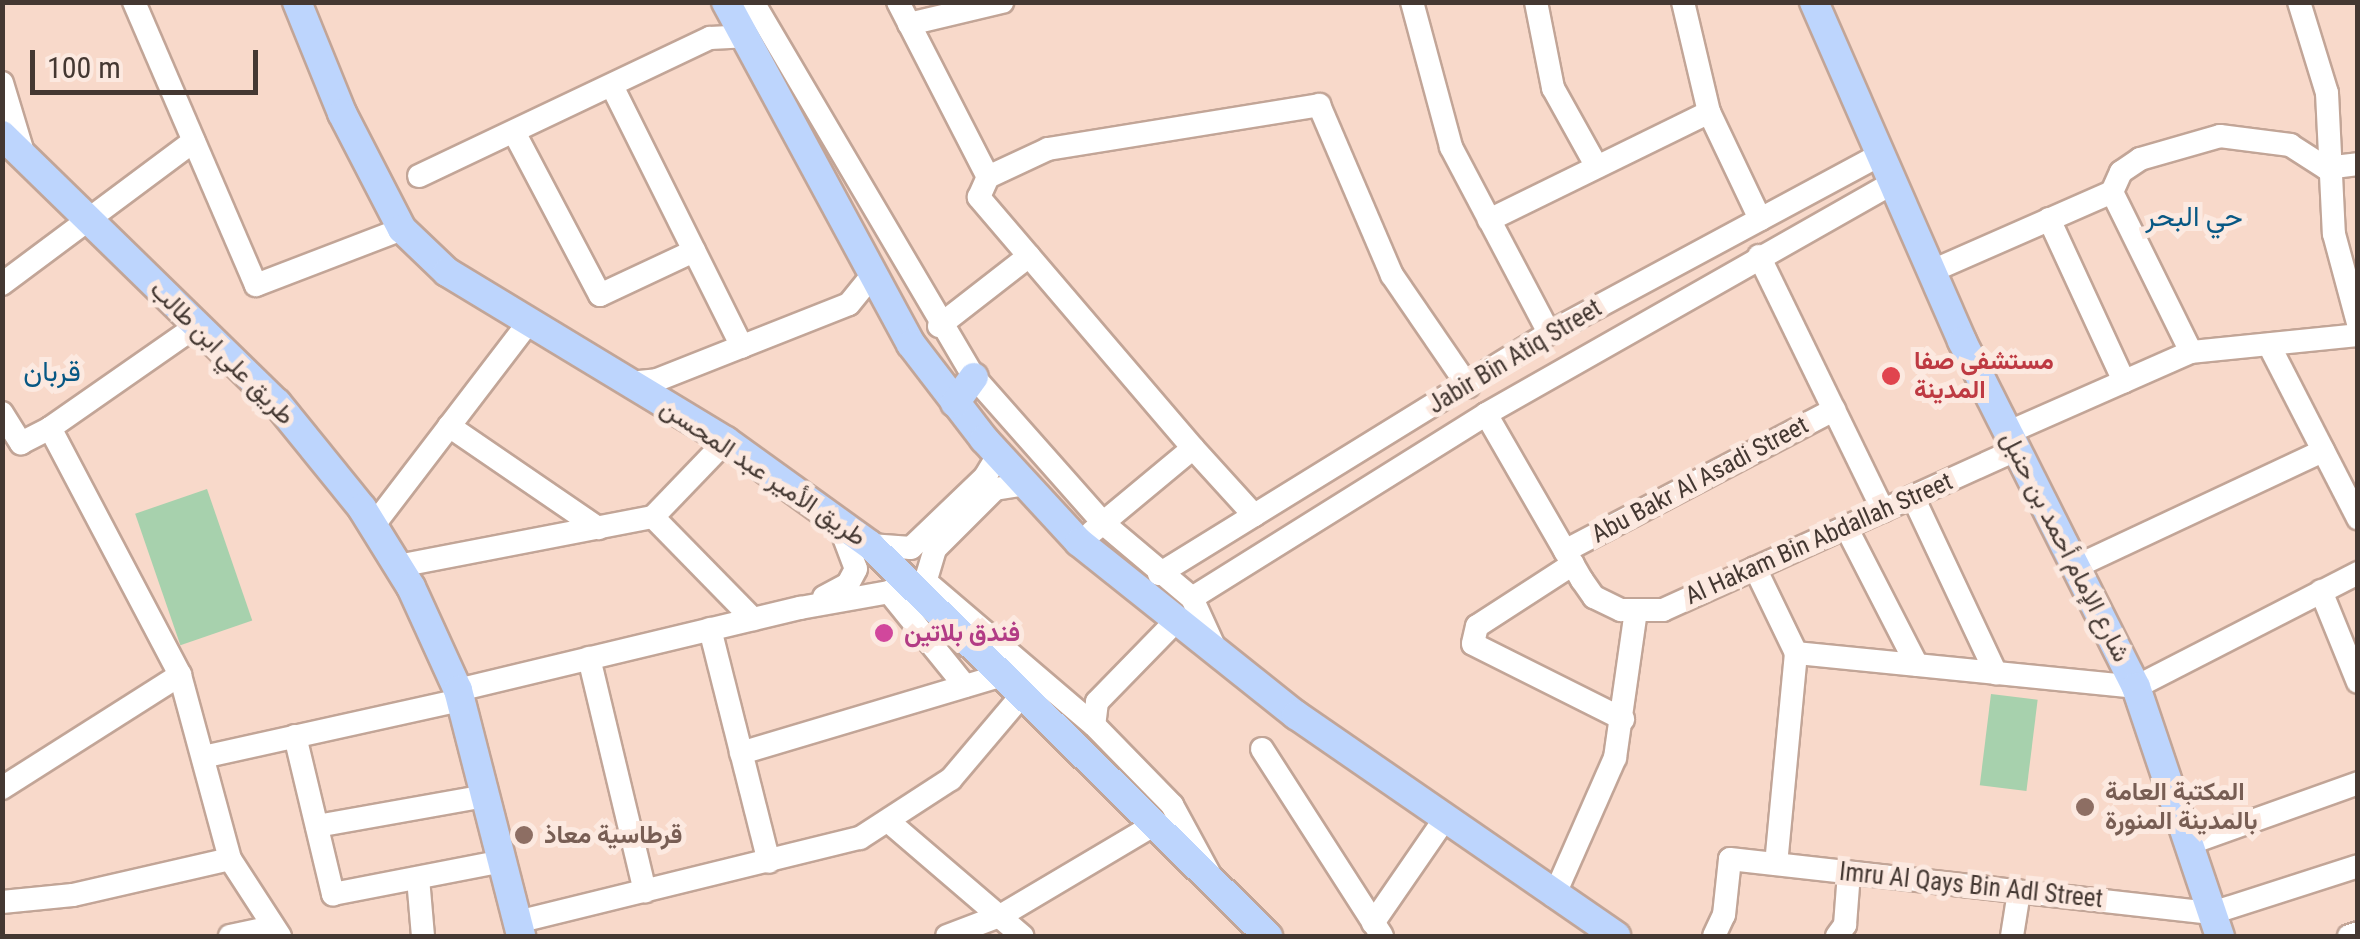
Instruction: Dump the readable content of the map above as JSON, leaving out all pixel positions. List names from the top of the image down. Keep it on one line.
{"streets":{"main road":["طريق علي ابن طالب","طريق الأمير عبد المحسن","شارع الإمام أحمد بن حنبل"],"street":["Jabir Bin Atiq Street","Abu Bakr Al Asadi Street","Al Hakam Bin Abdallah Street","Imru Al Qays Bin Adl Street"]},"crossings":[["Jabir Bin Atiq Street","شارع الإمام أحمد بن حنبل"],["Al Hakam Bin Abdallah Street","شارع الإمام أحمد بن حنبل"],["شارع الإمام أحمد بن حنبل","Imru Al Qays Bin Adl Street"]],"districts":["حي البحر","قربان"],"places":["مستشفی صفا المدینة","فندق بلاتين","المكتبة العامة بالمدينة المنورة","قرطاسية معاذ"],"scale_bar":"100 m"}
